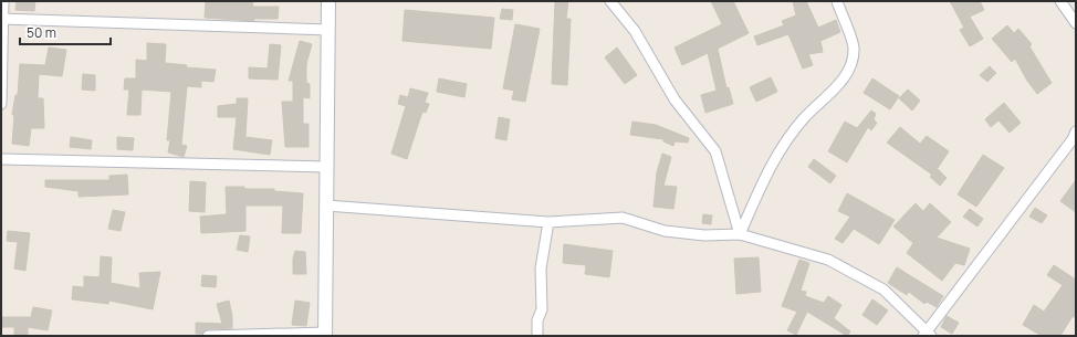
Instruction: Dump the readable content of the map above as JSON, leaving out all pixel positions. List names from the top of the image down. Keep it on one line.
{"scale_bar":"50 m"}
